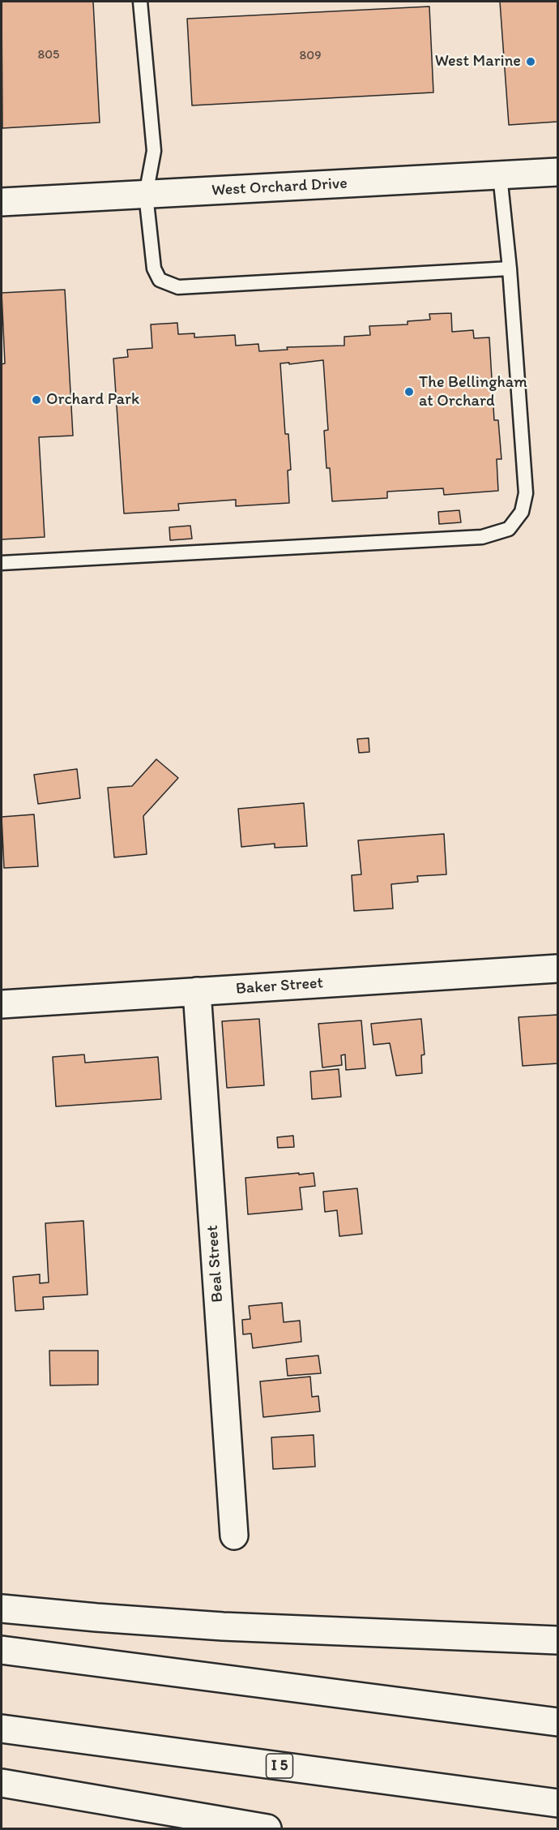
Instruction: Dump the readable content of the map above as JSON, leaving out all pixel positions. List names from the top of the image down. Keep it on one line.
{"streets":{"main road":["West Orchard Drive","Baker Street","Beal Street","I 5"]},"crossings":[["Baker Street","Beal Street"]],"places":["West Marine","The Bellingham at Orchard","Orchard Park"],"house_numbers":["805","809"]}
